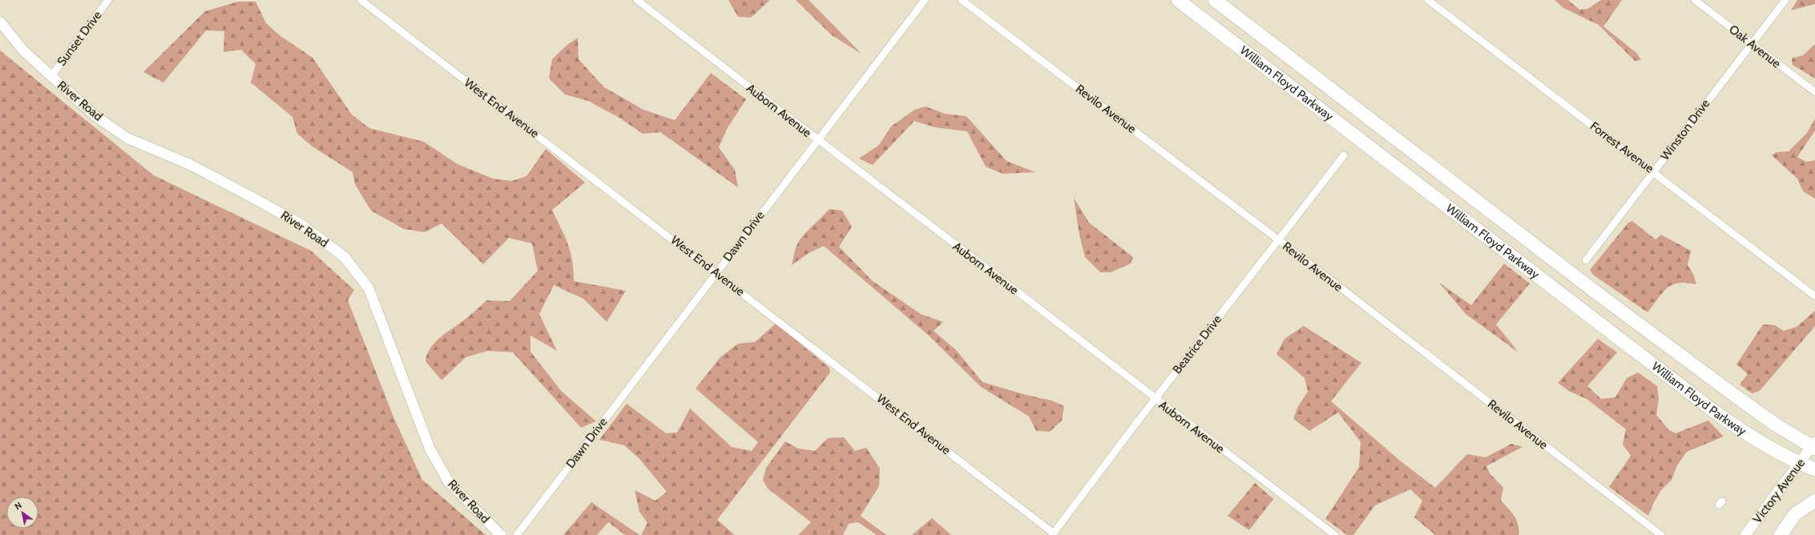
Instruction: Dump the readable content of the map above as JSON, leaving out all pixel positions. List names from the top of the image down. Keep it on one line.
{"streets":{"highway":["William Floyd Parkway"],"street":["Sunset Drive","Oak Avenue","River Road","West End Avenue","Revilo Avenue","Auborn Avenue","Winston Drive","Forrest Avenue","Dawn Drive","Beatrice Drive","Victory Avenue"]},"crossings":[["Sunset Drive","River Road"],["Oak Avenue","Winston Drive"],["William Floyd Parkway","Victory Avenue"],["West End Avenue","Dawn Drive"],["West End Avenue","Beatrice Drive"],["Revilo Avenue","Beatrice Drive"],["Auborn Avenue","Dawn Drive"],["Auborn Avenue","Beatrice Drive"],["Winston Drive","Forrest Avenue"]],"north":"top left"}
